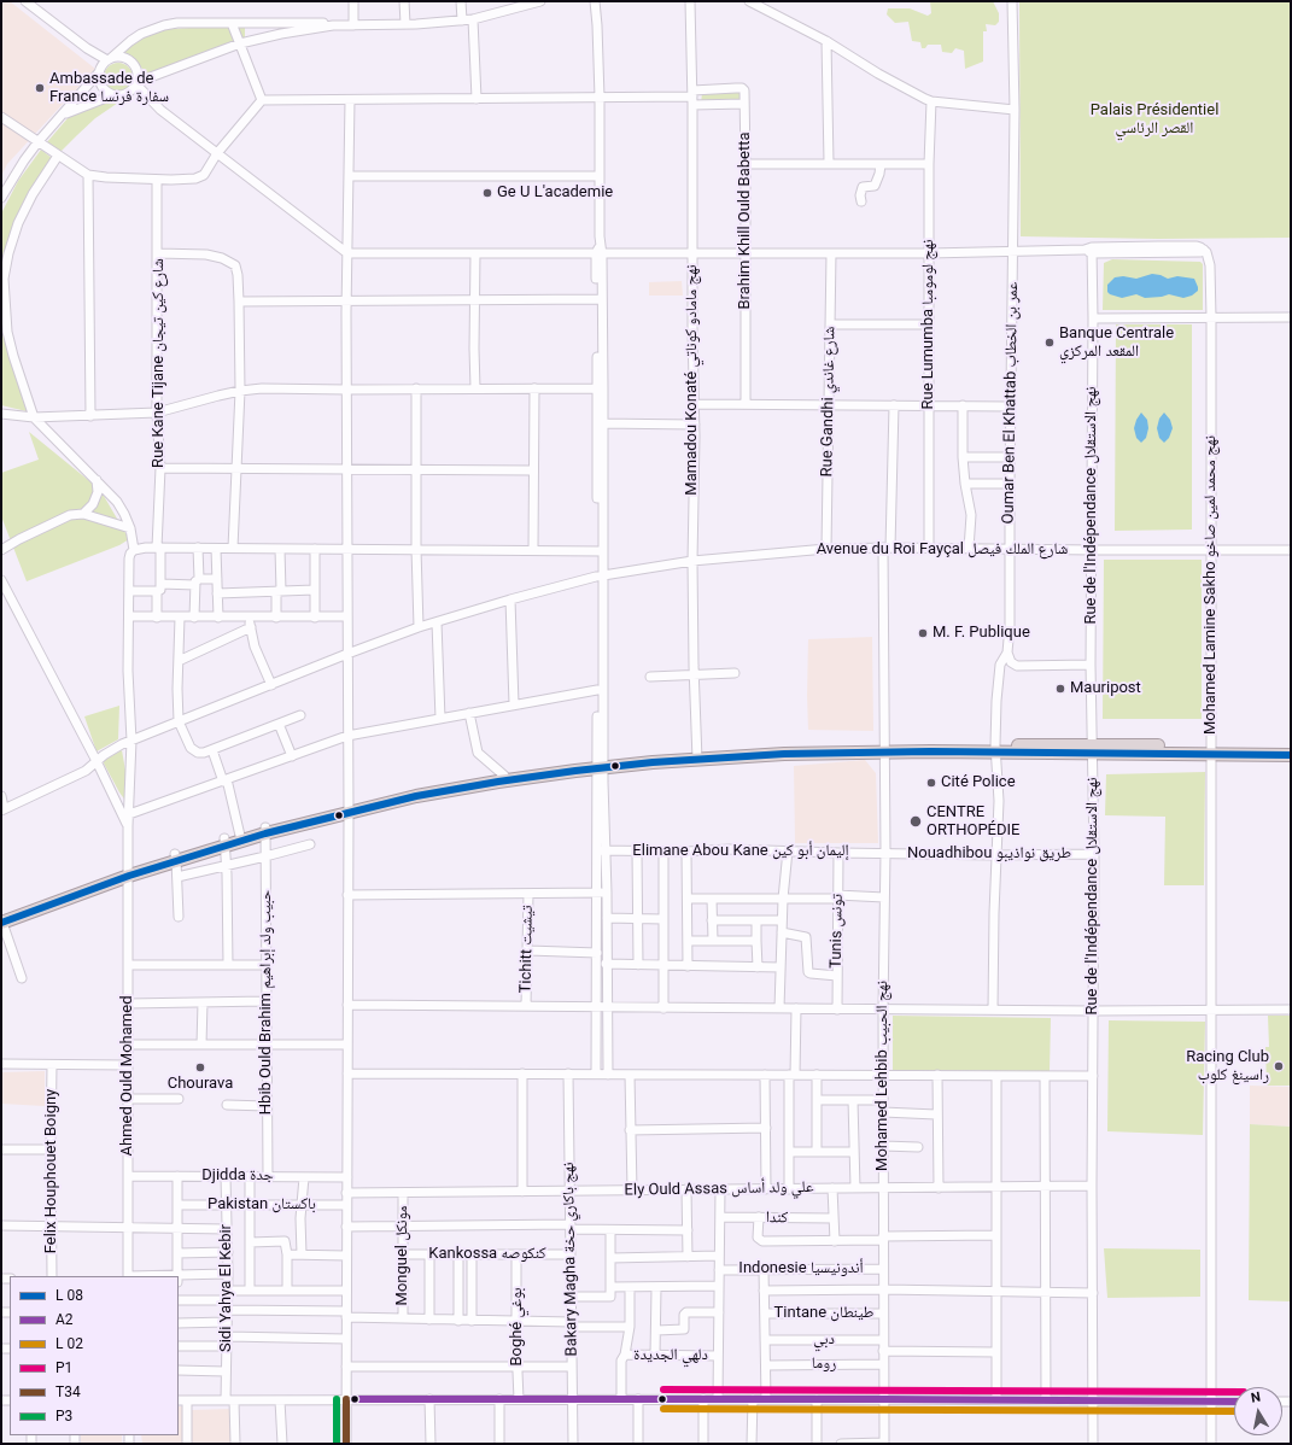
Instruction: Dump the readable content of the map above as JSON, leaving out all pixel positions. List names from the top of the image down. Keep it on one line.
{"streets":{"street":["Brahim Khill Ould Babetta","Rue Lumumba نهج لومومبا","Rue Kane Tijane شارع كين تيجان","Mamadou Konaté نهج مامادو كوناتي","Rue Gandhi شارع غاندي","Oumar Ben El Khattab عمر بن الخطاب","Rue de l'Indépendance نهج الاستقلال","Avenue du Roi Fayçal شارع الملك فيصل","Mohamed Lamine Sakho نهج محمد لمين صاخو","Elimane Abou Kane إليمان أبو كين","Nouadhibou طريق نواذيبو","Tunis تونس","Tichitt تيشيت","Hbib Ould Brahim حبيب ولد إبراهيم","Ahmed Ould Mohamed","Mohamed Lehbib نهج الحبيب","Felix Houphouet Boigny","Djidda جدة","Ely Ould Assas علي ولد أساس","Pakistan باكستان","كندا","Kankossa كنكوصه","Monguel مونكل","Bakary Magha نهج باكاري حخة","Indonesie أندونيسيا","Sidi Yahya El Kebir","Tintane طينطان","Boghé بوغي","دبي","دلهي الجديدة","روما"]},"crossings":[["Rue Lumumba نهج لومومبا","Avenue du Roi Fayçal شارع الملك فيصل"],["Mamadou Konaté نهج مامادو كوناتي","Avenue du Roi Fayçal شارع الملك فيصل"],["Rue Gandhi شارع غاندي","Avenue du Roi Fayçal شارع الملك فيصل"],["Oumar Ben El Khattab عمر بن الخطاب","Avenue du Roi Fayçal شارع الملك فيصل"],["Oumar Ben El Khattab عمر بن الخطاب","Nouadhibou طريق نواذيبو"],["Rue de l'Indépendance نهج الاستقلال","Avenue du Roi Fayçal شارع الملك فيصل"],["Rue de l'Indépendance نهج الاستقلال","Mohamed Lamine Sakho نهج محمد لمين صاخو"],["Rue de l'Indépendance نهج الاستقلال","Nouadhibou طريق نواذيبو"],["Rue de l'Indépendance نهج الاستقلال","Ely Ould Assas علي ولد أساس"],["Avenue du Roi Fayçal شارع الملك فيصل","Mohamed Lamine Sakho نهج محمد لمين صاخو"],["Avenue du Roi Fayçal شارع الملك فيصل","Ahmed Ould Mohamed"],["Avenue du Roi Fayçal شارع الملك فيصل","Mohamed Lehbib نهج الحبيب"],["Elimane Abou Kane إليمان أبو كين","Nouadhibou طريق نواذيبو"],["Elimane Abou Kane إليمان أبو كين","Tunis تونس"],["Elimane Abou Kane إليمان أبو كين","Mohamed Lehbib نهج الحبيب"],["Nouadhibou طريق نواذيبو","Mohamed Lehbib نهج الحبيب"],["Hbib Ould Brahim حبيب ولد إبراهيم","Djidda جدة"],["Ahmed Ould Mohamed","Djidda جدة"],["Mohamed Lehbib نهج الحبيب","Ely Ould Assas علي ولد أساس"],["Mohamed Lehbib نهج الحبيب","Indonesie أندونيسيا"],["Mohamed Lehbib نهج الحبيب","Tintane طينطان"],["Mohamed Lehbib نهج الحبيب","دبي"],["Mohamed Lehbib نهج الحبيب","روما"],["Djidda جدة","Sidi Yahya El Kebir"],["Ely Ould Assas علي ولد أساس","Monguel مونكل"],["Ely Ould Assas علي ولد أساس","Bakary Magha نهج باكاري حخة"],["Pakistan باكستان","Sidi Yahya El Kebir"],["Kankossa كنكوصه","Monguel مونكل"],["Kankossa كنكوصه","Bakary Magha نهج باكاري حخة"],["Kankossa كنكوصه","Boghé بوغي"]],"parks":["Palais Présidentiel القصر الرئاسي"],"places":["Ambassade de France سفارة فرنسا","Ge U L'academie","Banque Centrale المقعد المركزي","M. F. Publique","Mauripost","Cité Police","CENTRE ORTHOPÉDIE","Racing Club راسينغ كلوب","Chourava"],"lines":["transit line P1","transit line A2","transit line T34","transit line P3"],"legend":["L 08","A2","L 02","P1","T34","P3"],"north":"top"}
